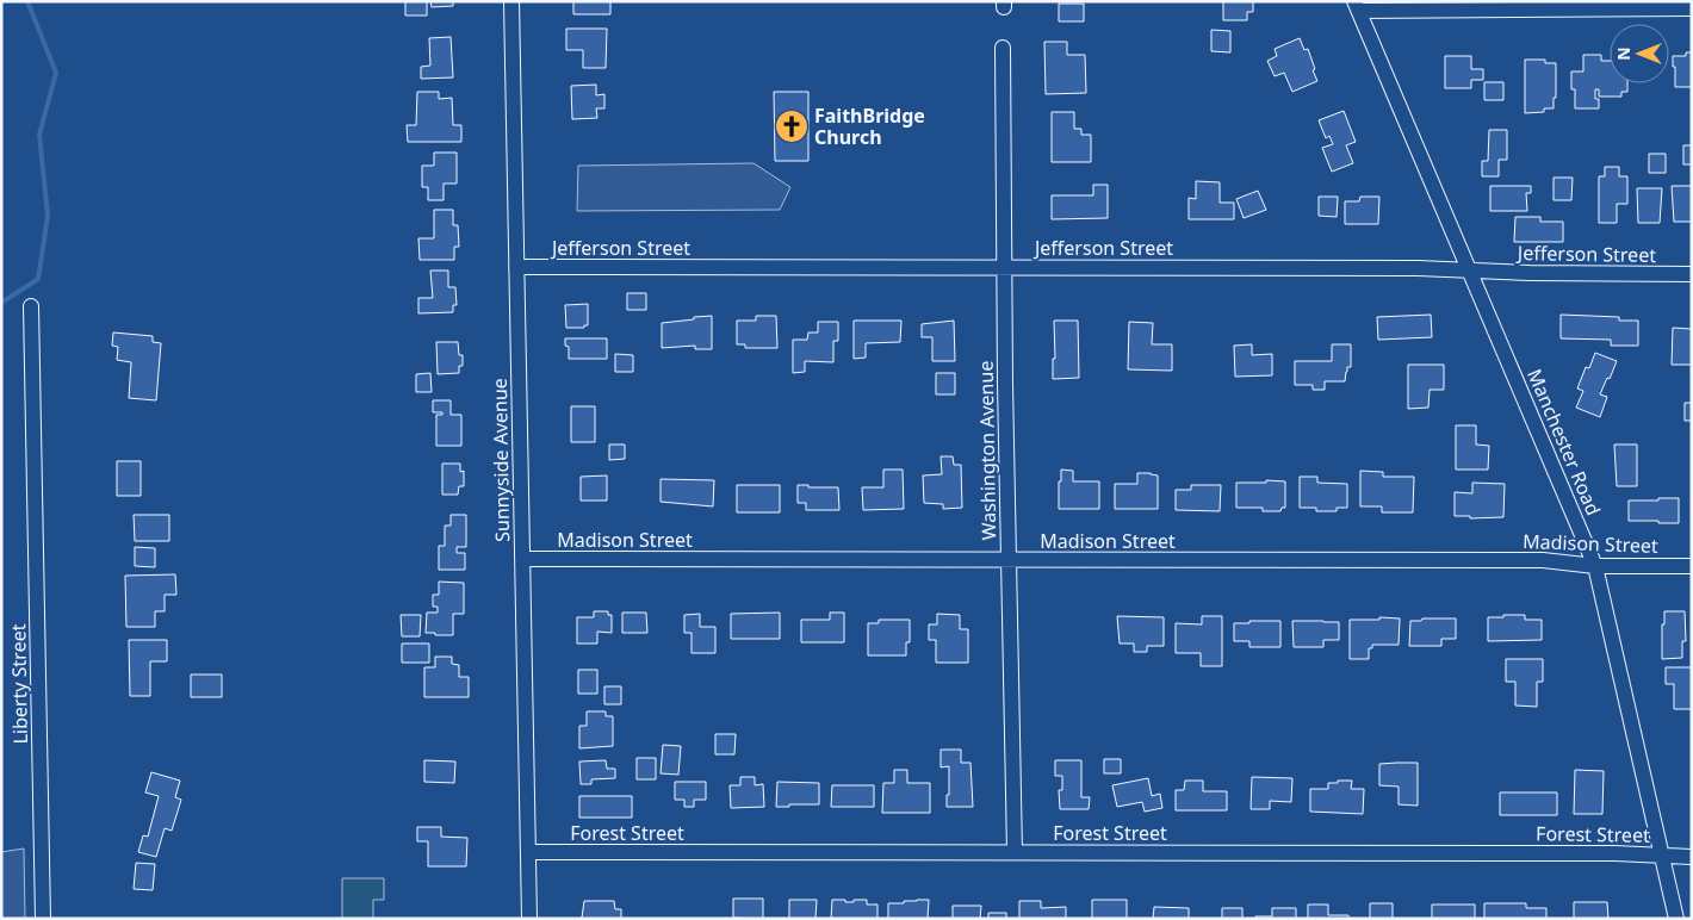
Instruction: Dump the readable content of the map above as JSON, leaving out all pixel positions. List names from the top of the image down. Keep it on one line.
{"streets":{"street":["Jefferson Street","Manchester Road","Washington Avenue","Sunnyside Avenue","Madison Street","Liberty Street","Forest Street"]},"crossings":[["Jefferson Street","Manchester Road"],["Jefferson Street","Washington Avenue"],["Jefferson Street","Sunnyside Avenue"],["Manchester Road","Madison Street"],["Manchester Road","Forest Street"],["Washington Avenue","Madison Street"],["Washington Avenue","Forest Street"],["Sunnyside Avenue","Madison Street"],["Sunnyside Avenue","Forest Street"]],"places":{"church":["FaithBridge Church"]},"north":"left"}
